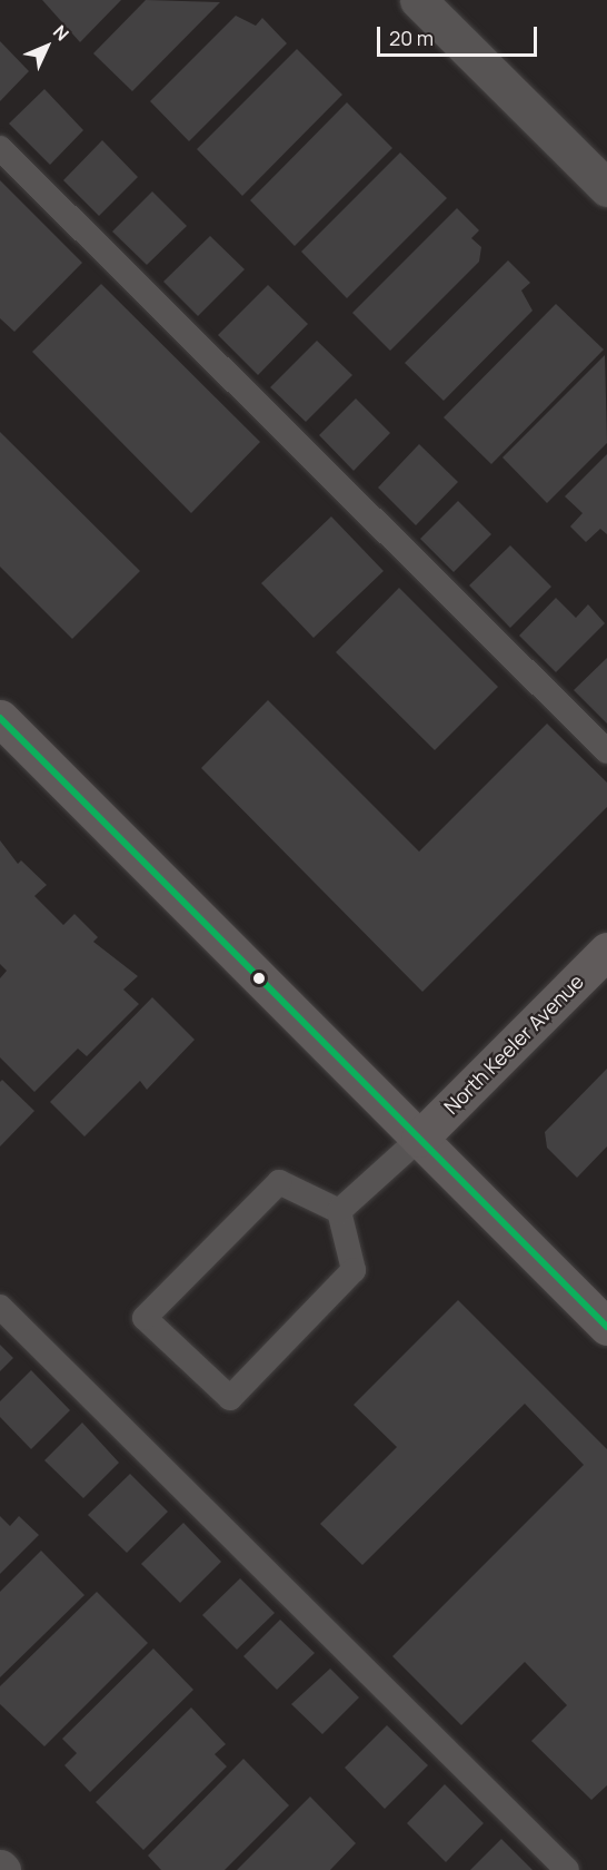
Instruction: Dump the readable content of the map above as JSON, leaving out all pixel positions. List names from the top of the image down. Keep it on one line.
{"streets":{"main road":["North Keeler Avenue"]},"scale_bar":"20 m","north":"top right"}
